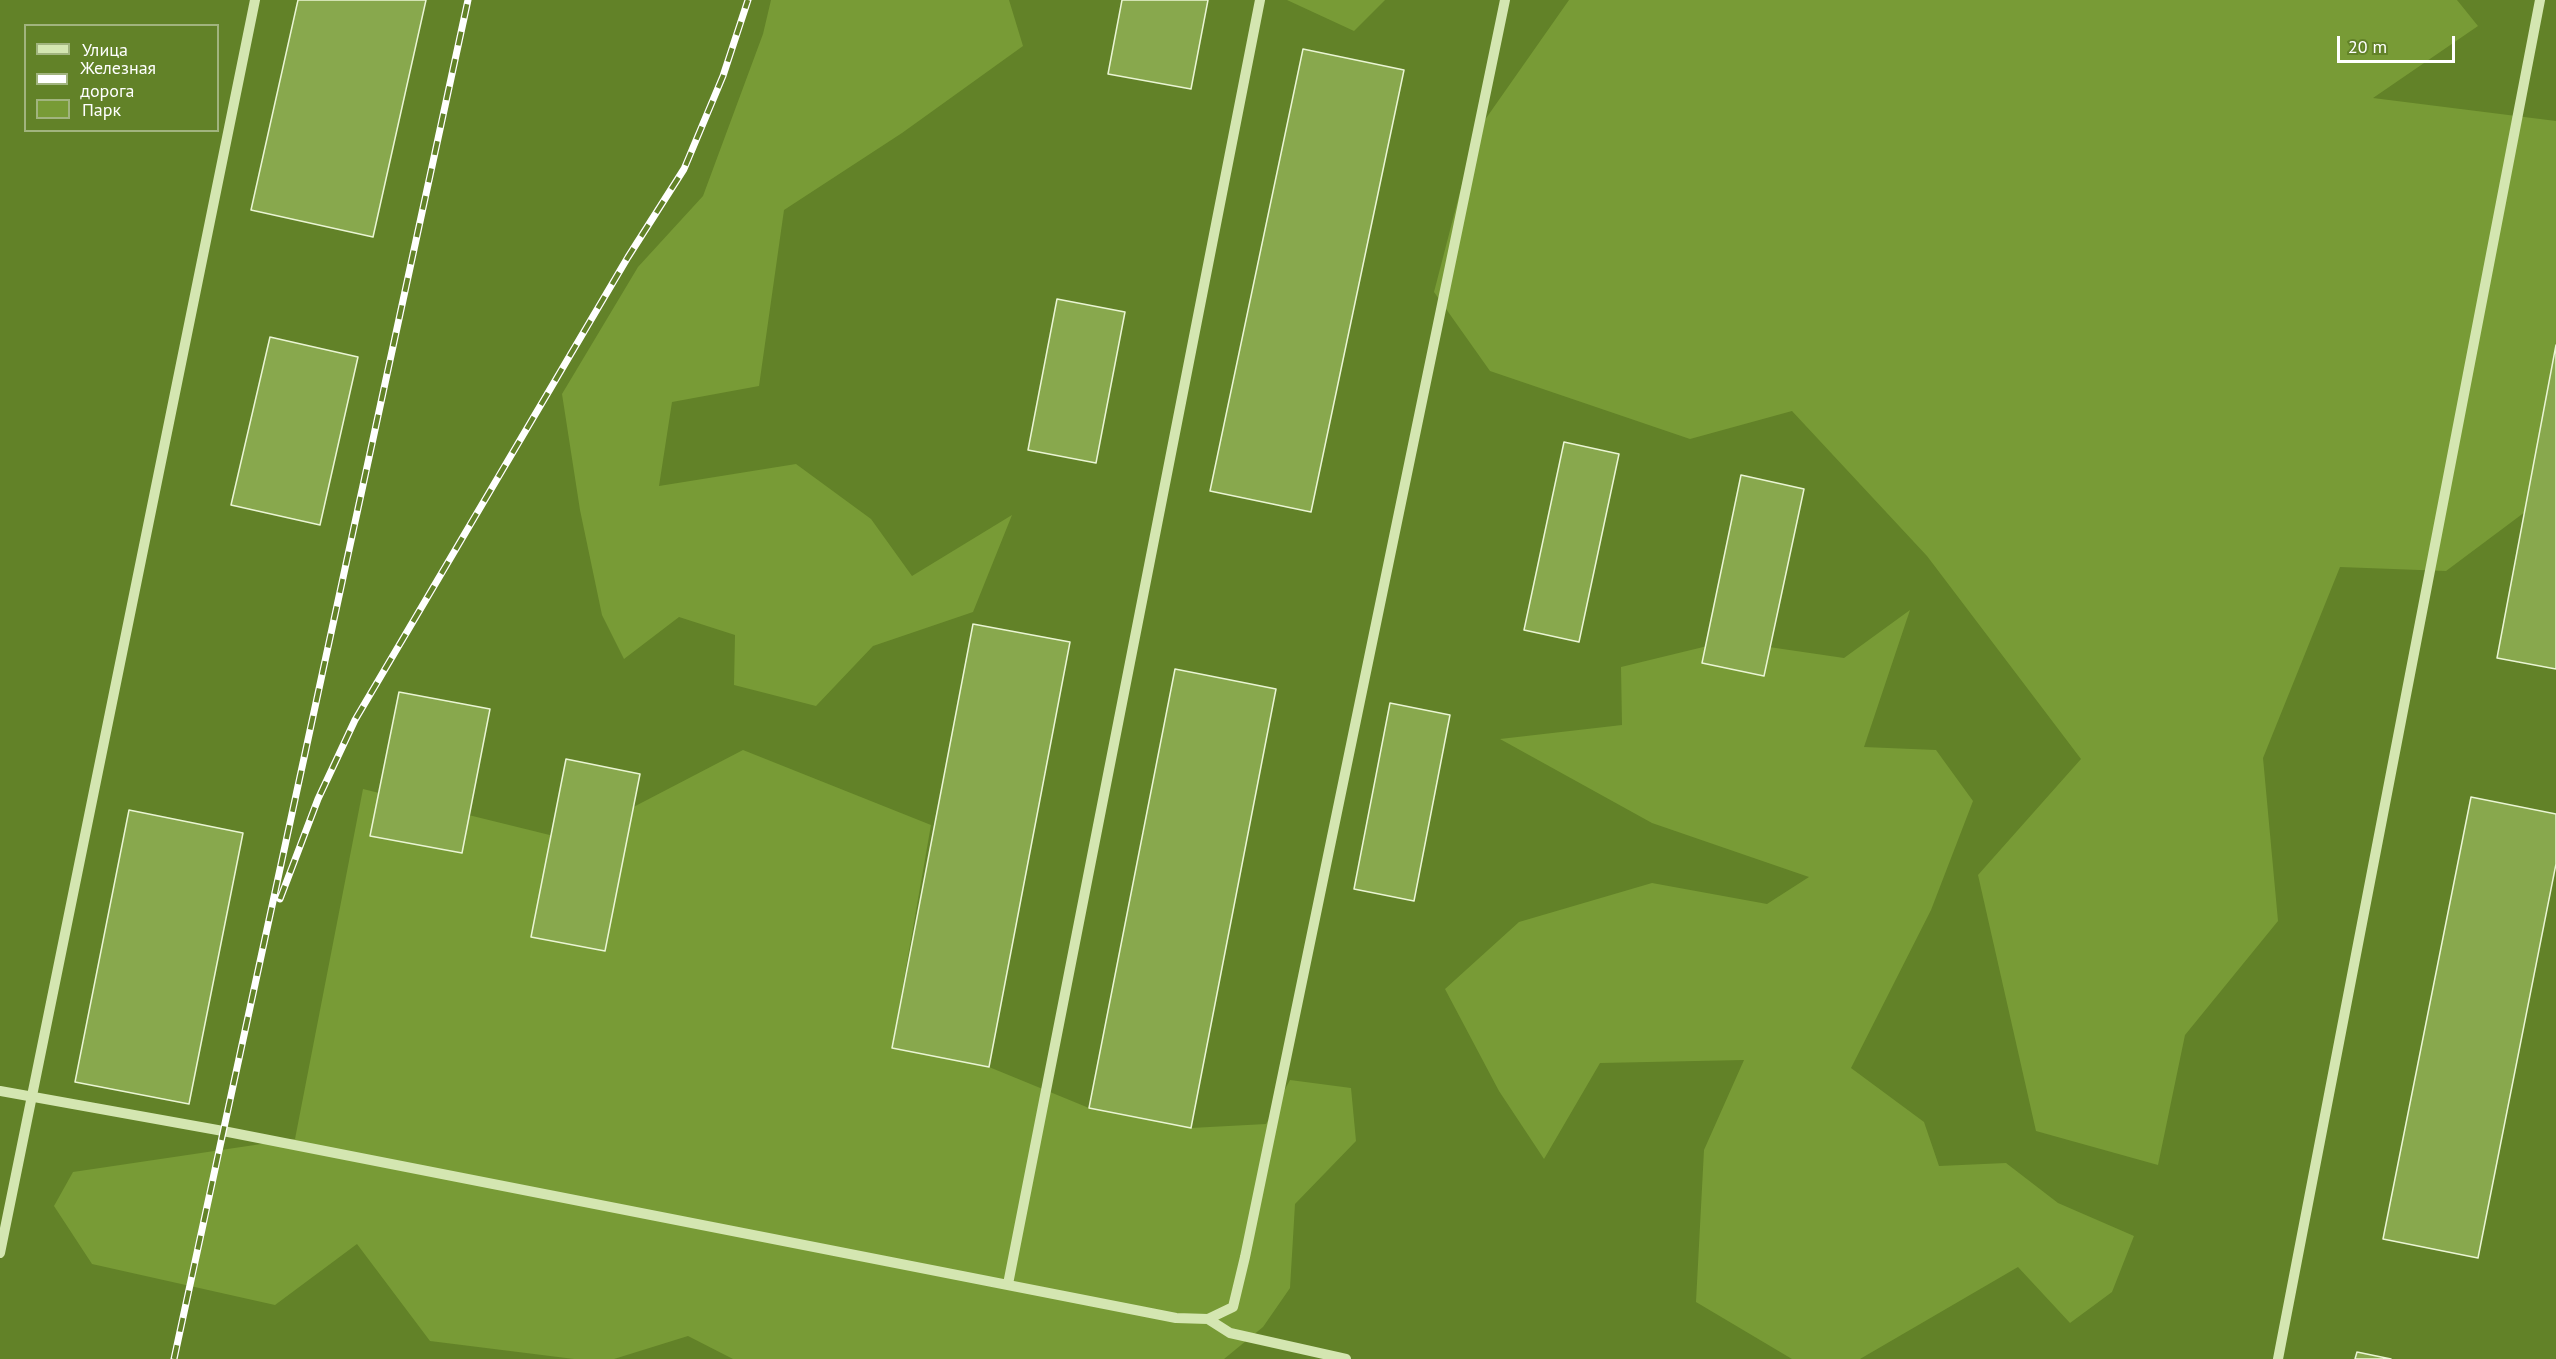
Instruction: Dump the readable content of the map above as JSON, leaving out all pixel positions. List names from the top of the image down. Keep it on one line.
{"legend":["Улица","Железная дорога","Парк"],"scale_bar":"20 m"}
